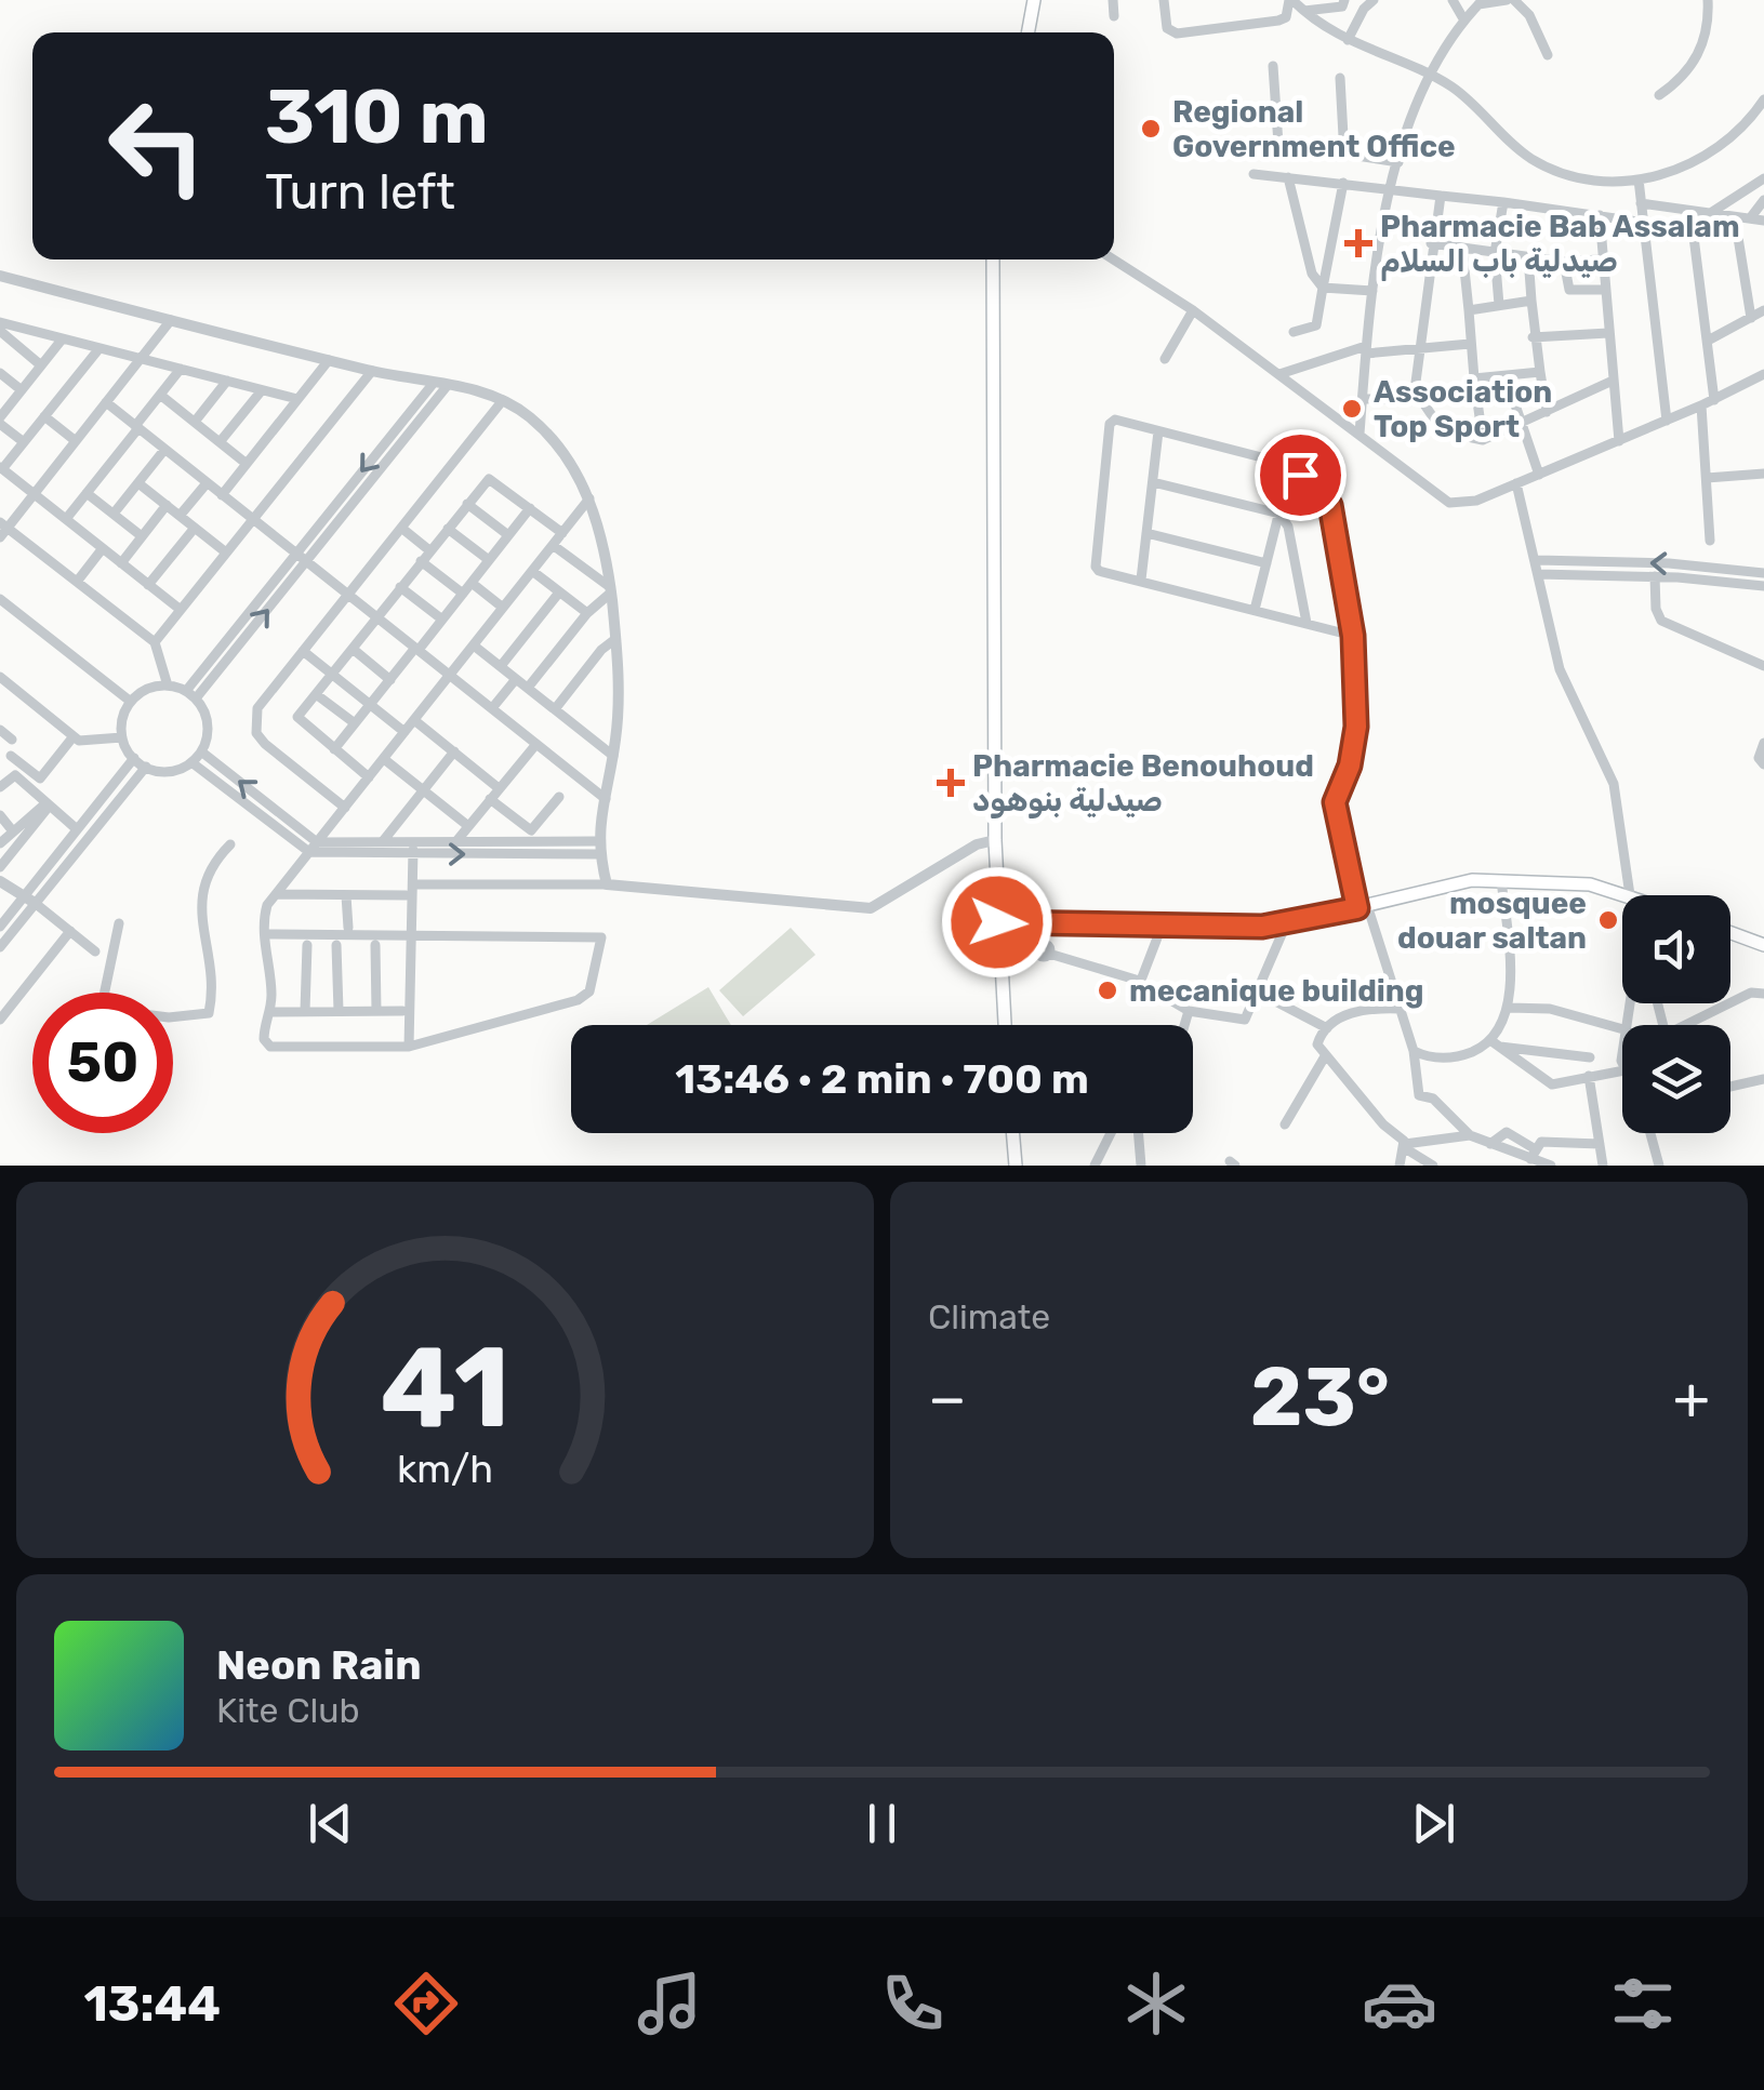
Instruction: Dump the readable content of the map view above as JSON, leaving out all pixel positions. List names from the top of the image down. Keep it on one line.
{"places":{"other":["Regional Government Office","Association Top Sport","mosquee douar saltan","mecanique building"],"health":["Pharmacie Bab Assalam صيدلية باب السلام","Pharmacie Benouhoud صيدلية بنوهود"]},"page":{"turn":["310 m","Turn left"],"limit":"50","trip":"13:46 · 2 min · 700 m","tile":"Climate","heat":["−","23°","+"],"song":["Neon Rain","Kite Club"],"tabs":"13:44","gauge":["41","km/h"]}}
